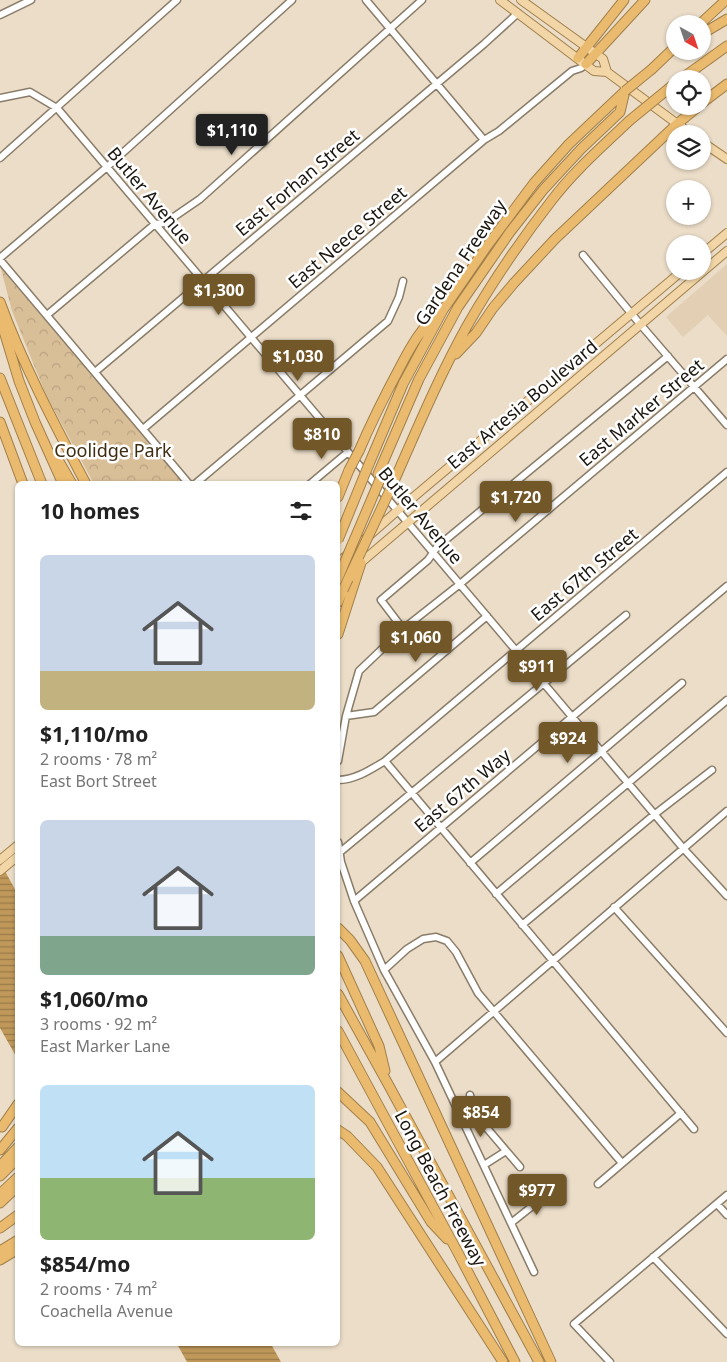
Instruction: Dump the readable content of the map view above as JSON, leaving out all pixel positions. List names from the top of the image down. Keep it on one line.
{"streets":{"highway":["Gardena Freeway","Long Beach Freeway"],"main road":["East Artesia Boulevard"],"street":["East Forhan Street","Butler Avenue","East Neece Street","East Marker Street","East 67th Street","East 67th Way"]},"crossings":[["East Forhan Street","Butler Avenue"],["Butler Avenue","East Neece Street"],["Butler Avenue","East Artesia Boulevard"],["Butler Avenue","East Marker Street"],["Butler Avenue","East 67th Street"],["Butler Avenue","East 67th Way"]],"parks":["Coolidge Park"],"north":"bottom right","page":{"map_buttons":["+","−"],"price":["$1,110","$1,300","$1,030","$810","$1,720","$1,060","$911","$924","$854","$977"],"heading":"10 homes","list":[{"name":"$1,110/mo","note":"2 rooms · 78 m² · East Bort Street"},{"name":"$1,060/mo","note":"3 rooms · 92 m² · East Marker Lane"},{"name":"$854/mo","note":"2 rooms · 74 m² · Coachella Avenue"}]}}
